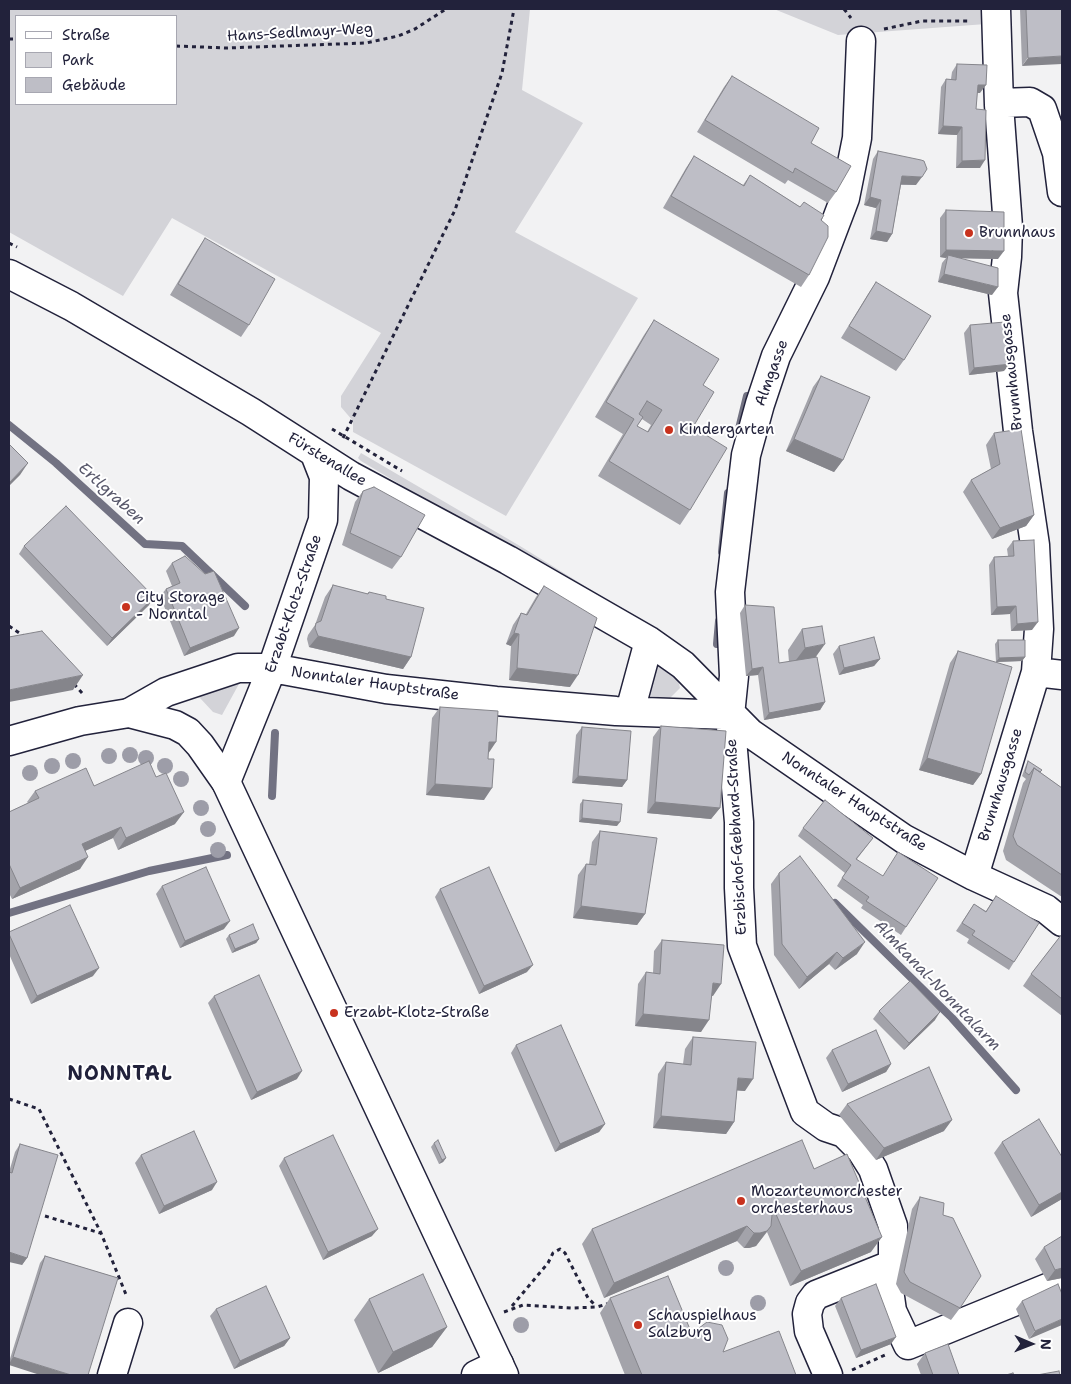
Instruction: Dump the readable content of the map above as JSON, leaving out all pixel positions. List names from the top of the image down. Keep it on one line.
{"streets":{"street":["Brunnhausgasse","Almgasse","Fürstenallee","Erzabt-Klotz-Straße","Nonntaler Hauptstraße","Erzbischof-Gebhard-Straße"],"path":["Hans-Sedlmayr-Weg"]},"crossings":[["Brunnhausgasse","Nonntaler Hauptstraße"],["Almgasse","Fürstenallee"],["Almgasse","Nonntaler Hauptstraße"],["Almgasse","Erzbischof-Gebhard-Straße"],["Fürstenallee","Erzabt-Klotz-Straße"],["Fürstenallee","Nonntaler Hauptstraße"],["Fürstenallee","Erzbischof-Gebhard-Straße"],["Erzabt-Klotz-Straße","Nonntaler Hauptstraße"],["Nonntaler Hauptstraße","Erzbischof-Gebhard-Straße"]],"districts":["NONNTAL"],"water":["Ertlgraben","Almkanal-Nonntalarm"],"places":["Brunnhaus","Kindergarten","City Storage - Nonntal","Erzabt-Klotz-Straße","Mozarteumorchester orchesterhaus","Schauspielhaus Salzburg"],"legend":["Straße","Park","Gebäude"],"north":"right"}
